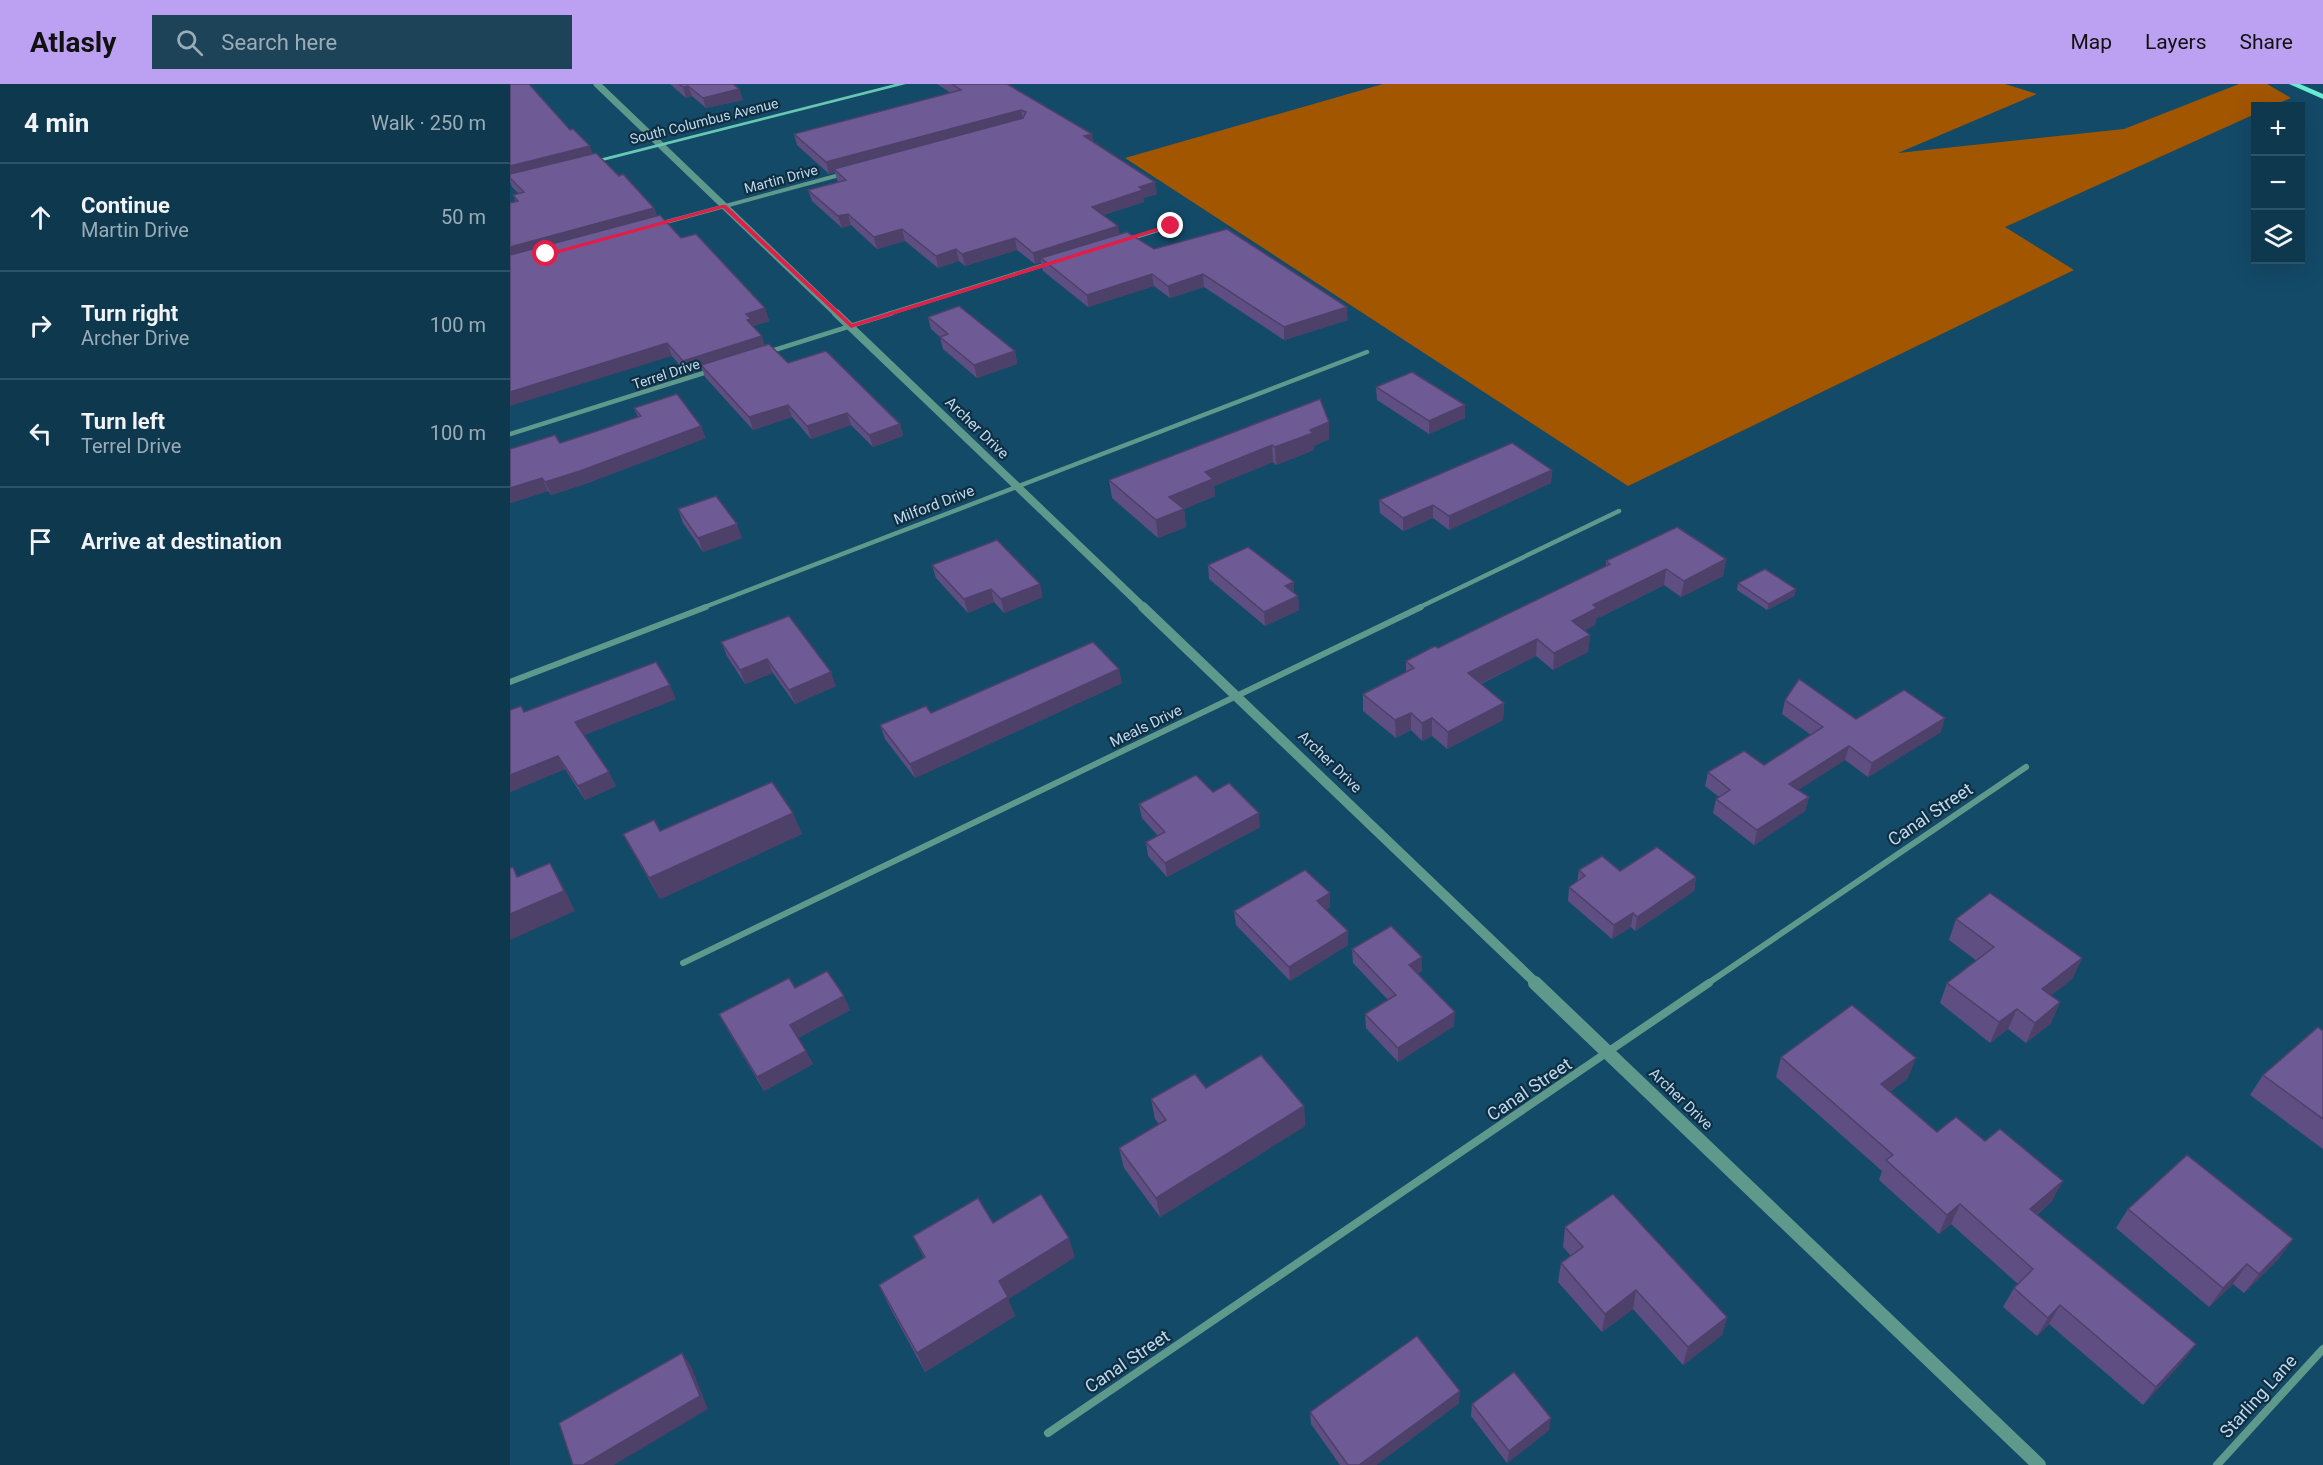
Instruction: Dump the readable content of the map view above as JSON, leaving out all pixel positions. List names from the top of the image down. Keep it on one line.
{"streets":{"main road":["South Columbus Avenue"],"street":["Martin Drive","Terrel Drive","Archer Drive","Milford Drive","Meals Drive","Canal Street","Starling Lane"]},"crossings":[["South Columbus Avenue","Archer Drive"],["Martin Drive","Archer Drive"],["Archer Drive","Milford Drive"],["Archer Drive","Meals Drive"],["Archer Drive","Canal Street"]],"page":{"header":"Atlasly","search":"Search here","nav":["Map","Layers","Share"],"heading":["4 min","Walk · 250 m"],"map_buttons":["+","−"],"list":[["Continue","Martin Drive","50 m"],["Turn right","Archer Drive","100 m"],["Turn left","Terrel Drive","100 m"],"Arrive at destination"]}}
